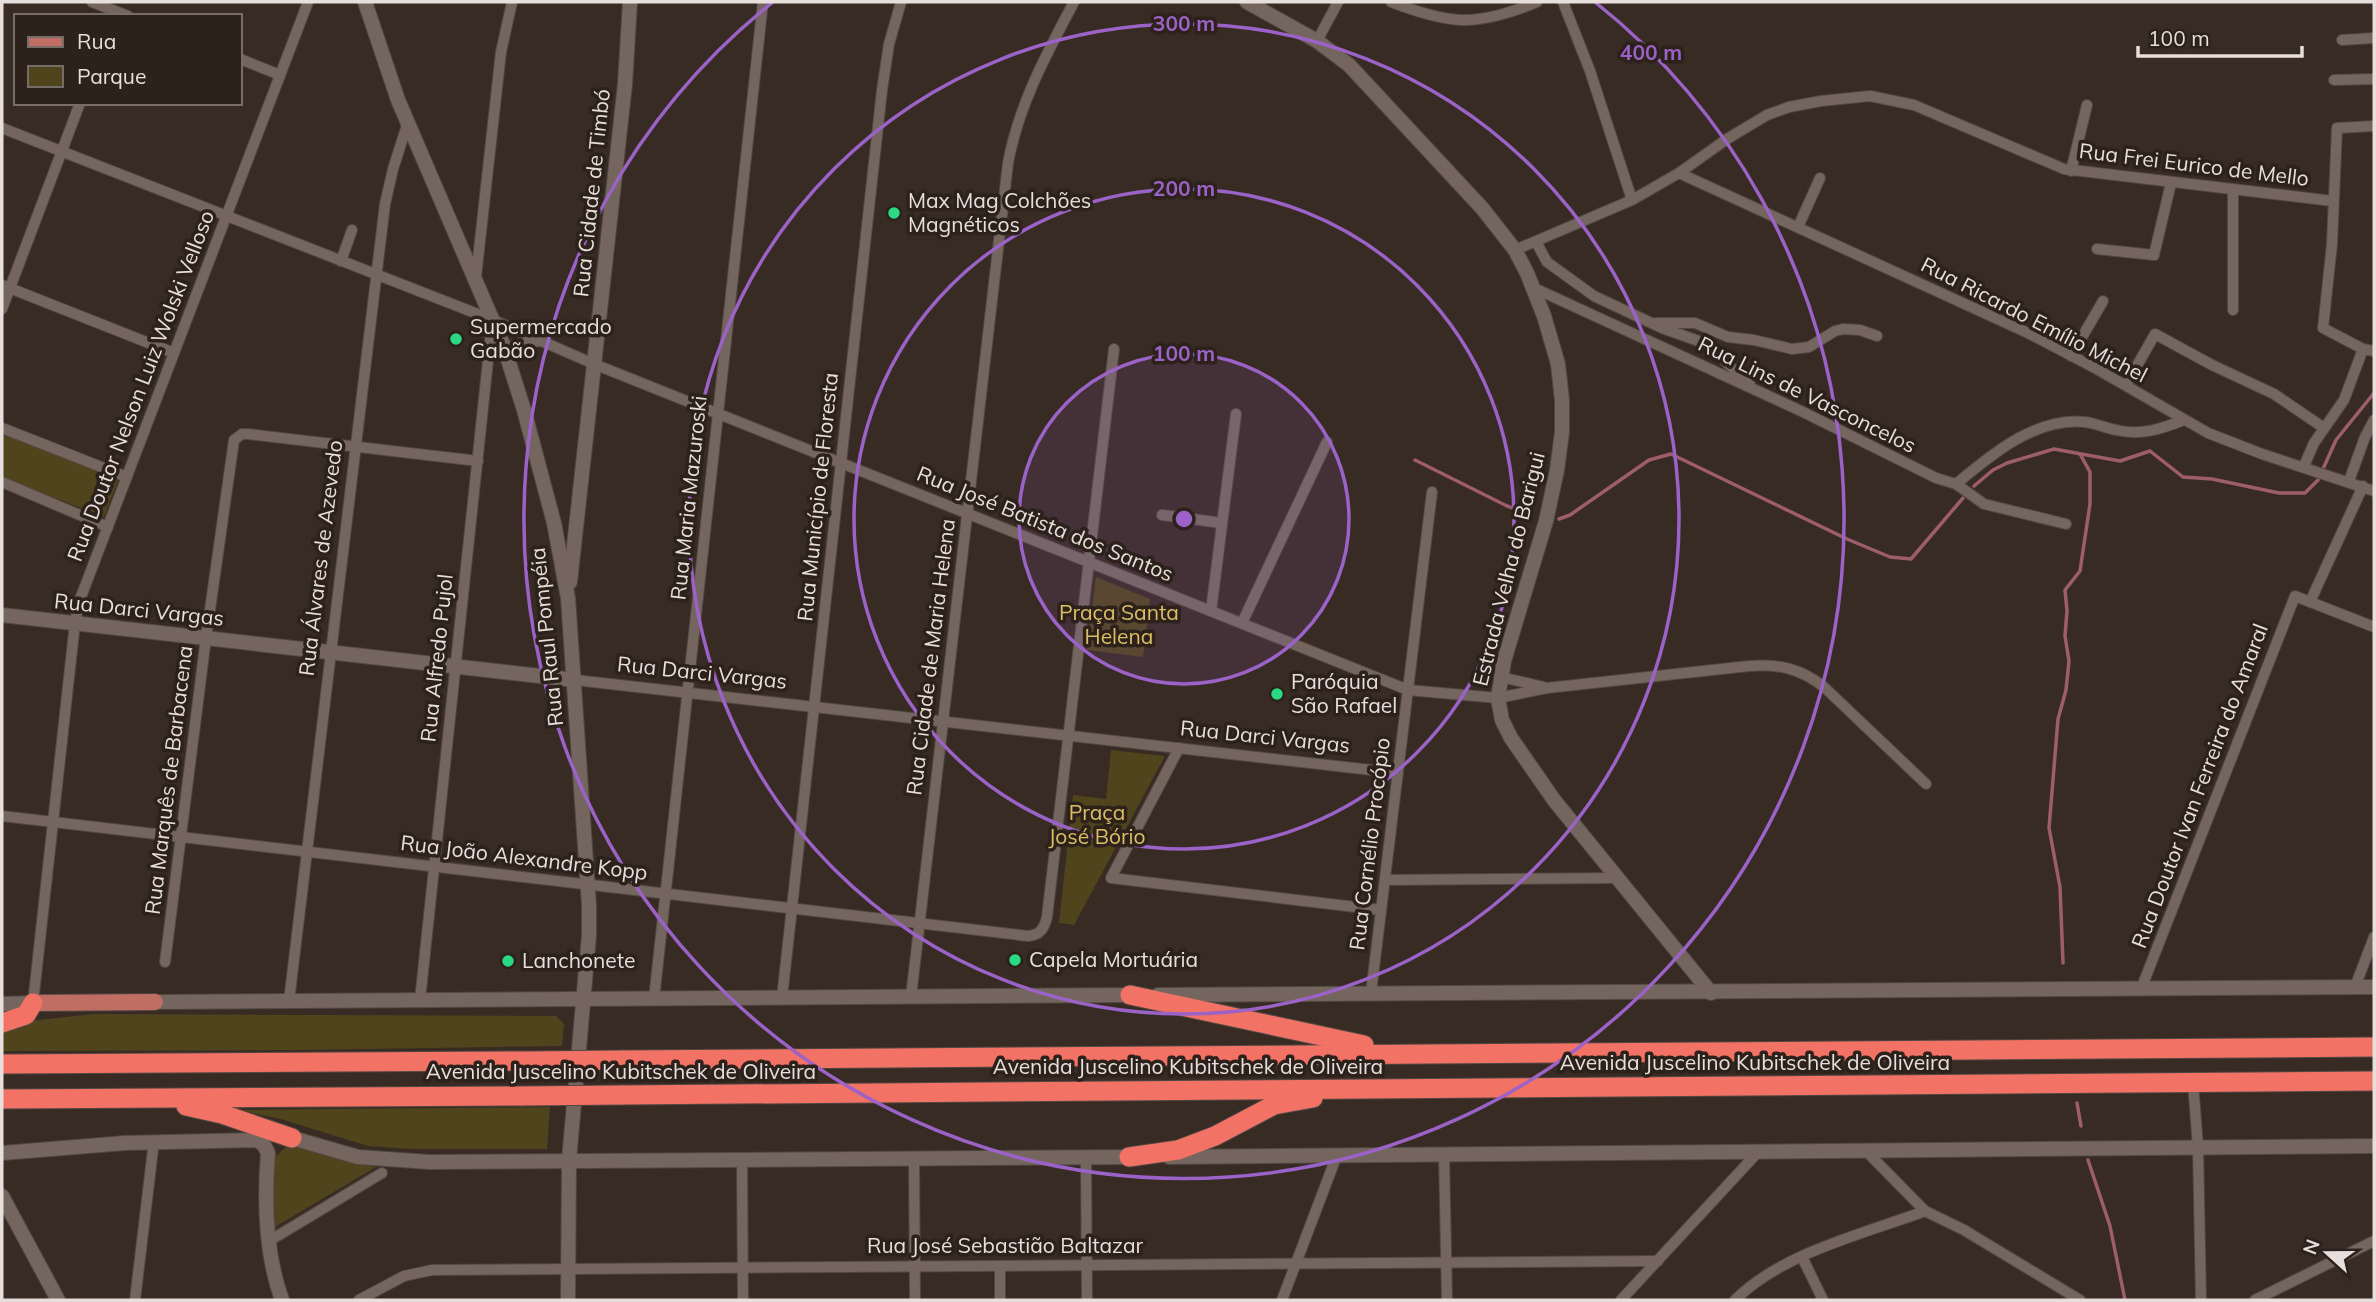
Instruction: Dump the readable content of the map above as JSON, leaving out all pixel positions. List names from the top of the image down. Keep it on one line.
{"streets":{"highway":["Avenida Juscelino Kubitschek de Oliveira"],"main road":["Rua Cidade de Timbó","Estrada Velha do Barigui","Rua Darci Vargas","Rua Raul Pompéia"],"street":["Rua Frei Eurico de Mello","Rua Ricardo Emílio Michel","Rua Doutor Nelson Luiz Wolski Velloso","Rua Lins de Vasconcelos","Rua Município de Floresta","Rua Maria Mazuroski","Rua José Batista dos Santos","Rua Álvares de Azevedo","Rua Cidade de Maria Helena","Rua Alfredo Pujol","Rua Marquês de Barbacena","Rua Doutor Ivan Ferreira do Amaral","Rua Cornélio Procópio","Rua João Alexandre Kopp","Rua José Sebastião Baltazar"]},"crossings":[["Rua Frei Eurico de Mello","Rua Ricardo Emílio Michel"],["Rua Frei Eurico de Mello","Estrada Velha do Barigui"],["Rua Cidade de Timbó","Rua José Batista dos Santos"],["Rua Cidade de Timbó","Rua Raul Pompéia"],["Rua Doutor Nelson Luiz Wolski Velloso","Rua José Batista dos Santos"],["Rua Doutor Nelson Luiz Wolski Velloso","Rua Darci Vargas"],["Rua Doutor Nelson Luiz Wolski Velloso","Rua João Alexandre Kopp"],["Rua Lins de Vasconcelos","Estrada Velha do Barigui"],["Rua Município de Floresta","Rua José Batista dos Santos"],["Rua Município de Floresta","Rua Darci Vargas"],["Rua Município de Floresta","Rua João Alexandre Kopp"],["Rua Maria Mazuroski","Rua José Batista dos Santos"],["Rua Maria Mazuroski","Rua Darci Vargas"],["Rua Maria Mazuroski","Rua João Alexandre Kopp"],["Rua José Batista dos Santos","Rua Álvares de Azevedo"],["Rua José Batista dos Santos","Estrada Velha do Barigui"],["Rua José Batista dos Santos","Rua Raul Pompéia"],["Rua José Batista dos Santos","Rua Cidade de Maria Helena"],["Rua José Batista dos Santos","Rua Alfredo Pujol"],["Rua José Batista dos Santos","Rua Cornélio Procópio"],["Rua Álvares de Azevedo","Rua Darci Vargas"],["Rua Álvares de Azevedo","Rua Raul Pompéia"],["Rua Álvares de Azevedo","Rua Marquês de Barbacena"],["Rua Álvares de Azevedo","Rua João Alexandre Kopp"],["Rua Darci Vargas","Rua Raul Pompéia"],["Rua Darci Vargas","Rua Cidade de Maria Helena"],["Rua Darci Vargas","Rua Alfredo Pujol"],["Rua Darci Vargas","Rua Marquês de Barbacena"],["Rua Darci Vargas","Rua Cornélio Procópio"],["Rua Darci Vargas","Rua João Alexandre Kopp"],["Rua Raul Pompéia","Rua Alfredo Pujol"],["Rua Raul Pompéia","Rua João Alexandre Kopp"],["Rua Raul Pompéia","Rua José Sebastião Baltazar"],["Rua Cidade de Maria Helena","Rua João Alexandre Kopp"],["Rua Alfredo Pujol","Rua João Alexandre Kopp"],["Rua Marquês de Barbacena","Rua João Alexandre Kopp"]],"parks":["Praça Santa Helena","Praça José Bório"],"places":["Max Mag Colchões Magnéticos","Supermercado Gabão","Paróquia São Rafael","Capela Mortuária","Lanchonete"],"legend":["Rua","Parque"],"scale_bar":"100 m","north":"left","rings":["300 m","400 m","200 m","100 m"]}
